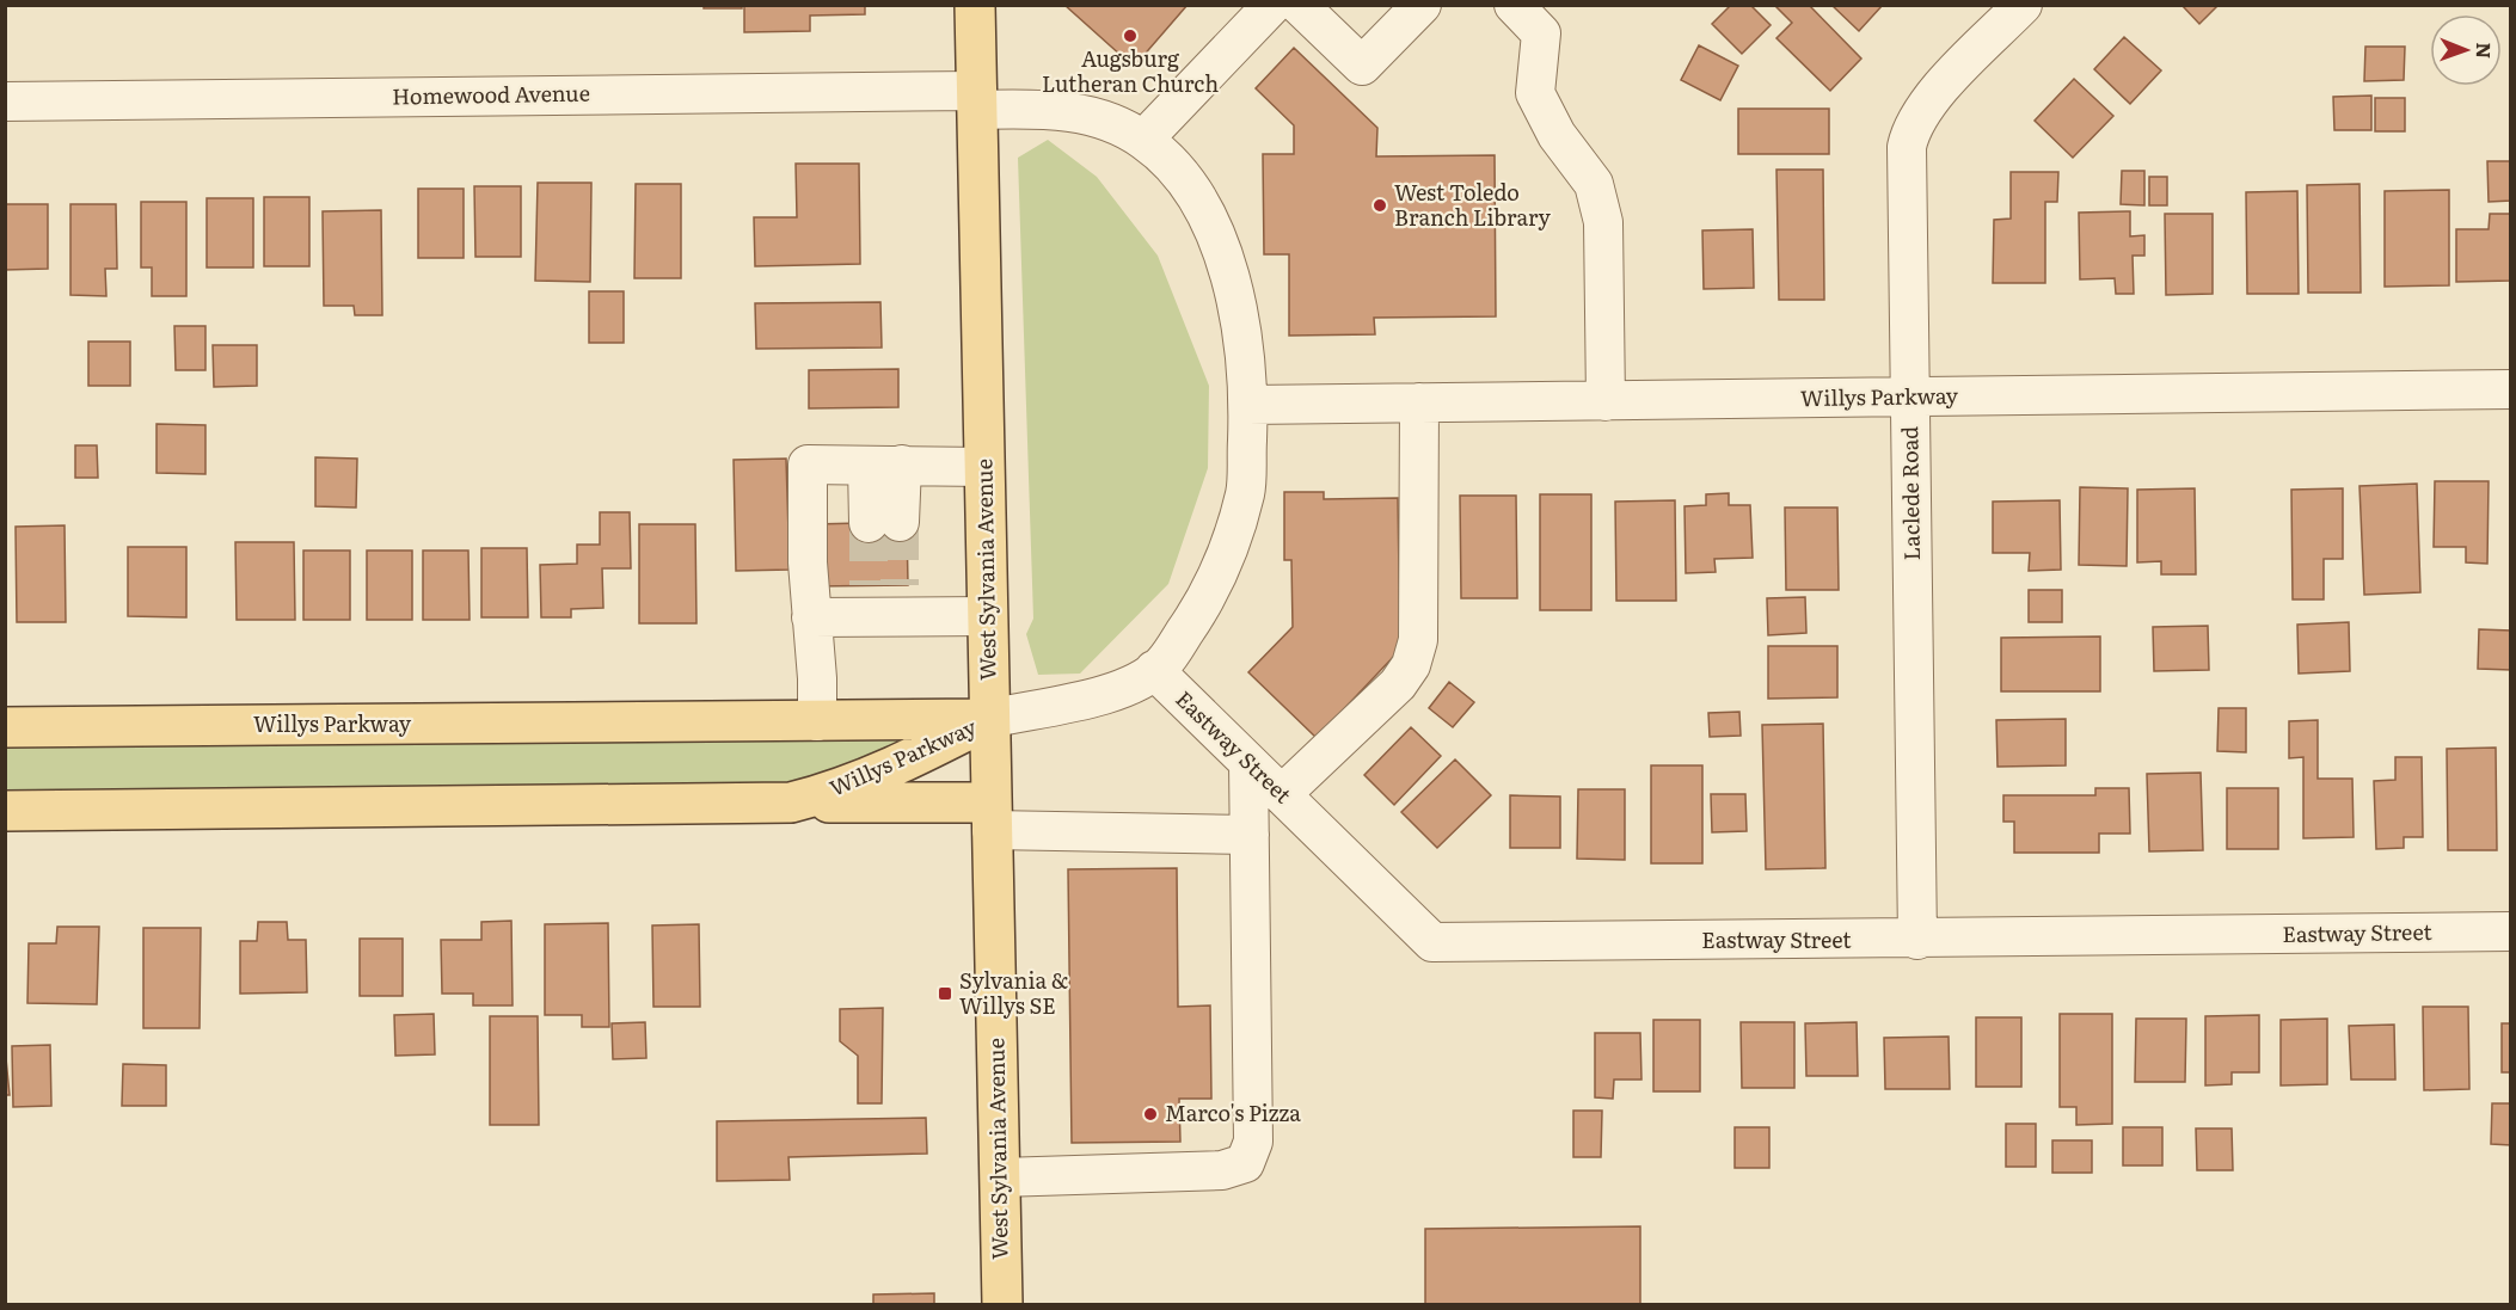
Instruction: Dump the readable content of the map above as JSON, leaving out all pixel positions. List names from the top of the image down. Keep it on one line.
{"streets":{"main road":["Willys Parkway","West Sylvania Avenue"],"street":["Homewood Avenue","Laclede Road","Eastway Street"]},"crossings":[["Homewood Avenue","Willys Parkway"],["Homewood Avenue","West Sylvania Avenue"],["Homewood Avenue","Eastway Street"],["Willys Parkway","Laclede Road"],["Willys Parkway","West Sylvania Avenue"],["Laclede Road","Eastway Street"]],"places":{"other":["Augsburg Lutheran Church","West Toledo Branch Library","Marco's Pizza"],"transit":["Sylvania & Willys SE"]},"north":"right"}
